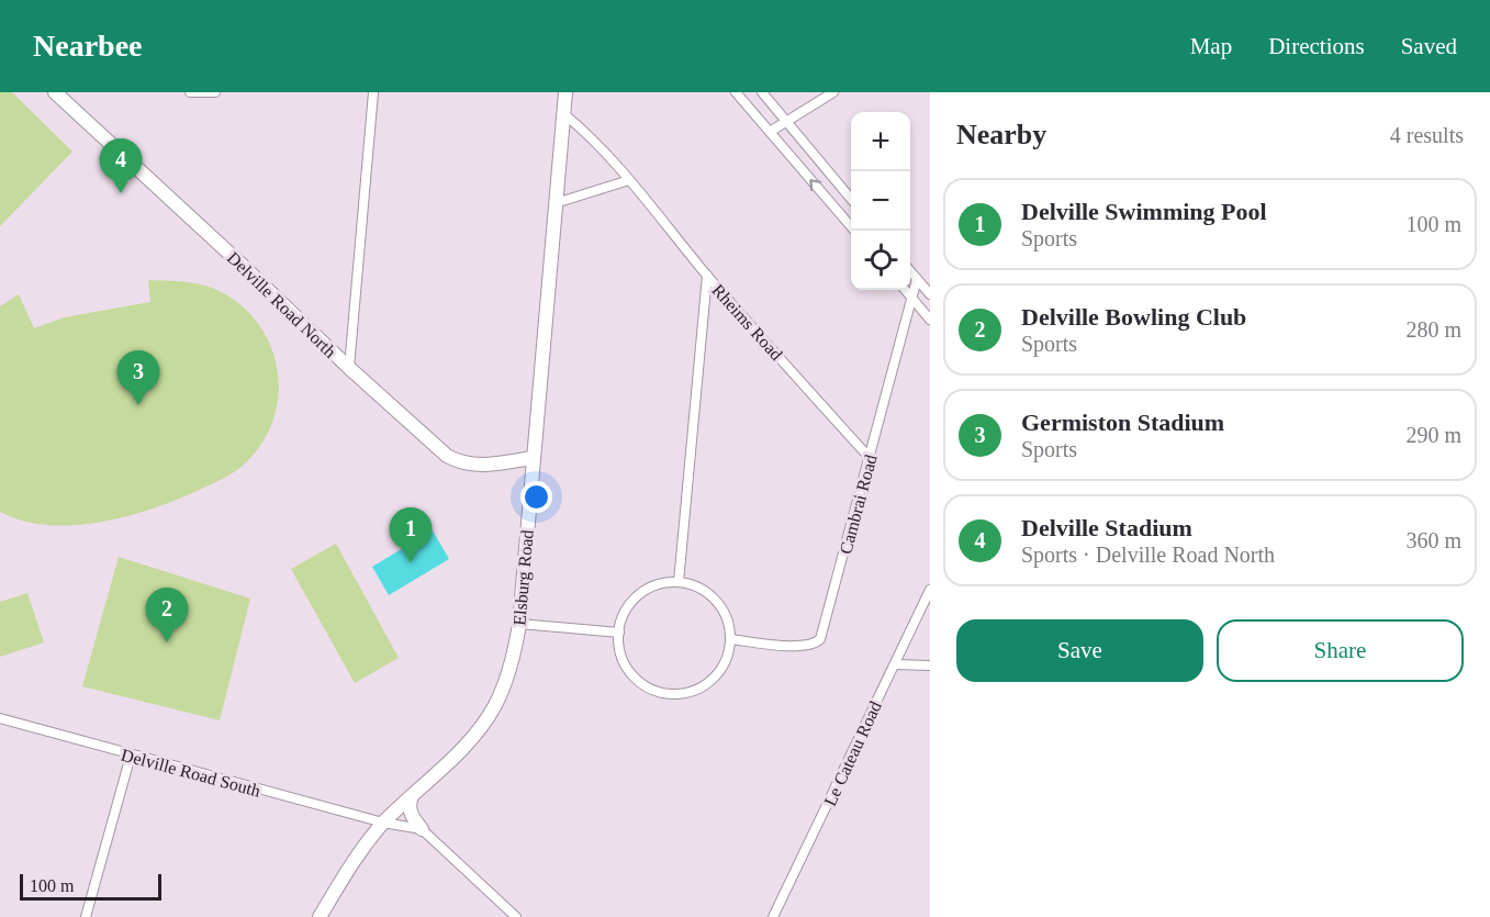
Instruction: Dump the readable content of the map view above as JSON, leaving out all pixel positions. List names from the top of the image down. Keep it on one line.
{"streets":{"main road":["Delville Road North","Elsburg Road"],"street":["Rheims Road","Cambrai Road","Le Cateau Road","Delville Road South"]},"crossings":[["Delville Road North","Elsburg Road"],["Rheims Road","Cambrai Road"],["Rheims Road","Elsburg Road"],["Elsburg Road","Delville Road South"]],"scale_bar":"100 m","page":{"header":"Nearbee","nav":["Map","Directions","Saved"],"heading":["Nearby","4 results"],"map_buttons":["+","−"],"pins":["4","3","1","2"],"list":[{"mark":"1","name":"Delville Swimming Pool","note":"Sports","value":"100 m"},{"mark":"2","name":"Delville Bowling Club","note":"Sports","value":"280 m"},{"mark":"3","name":"Germiston Stadium","note":"Sports","value":"290 m"},{"mark":"4","name":"Delville Stadium","note":"Sports · Delville Road North","value":"360 m"}],"buttons":["Save","Share"],"scale":"100 m"}}
